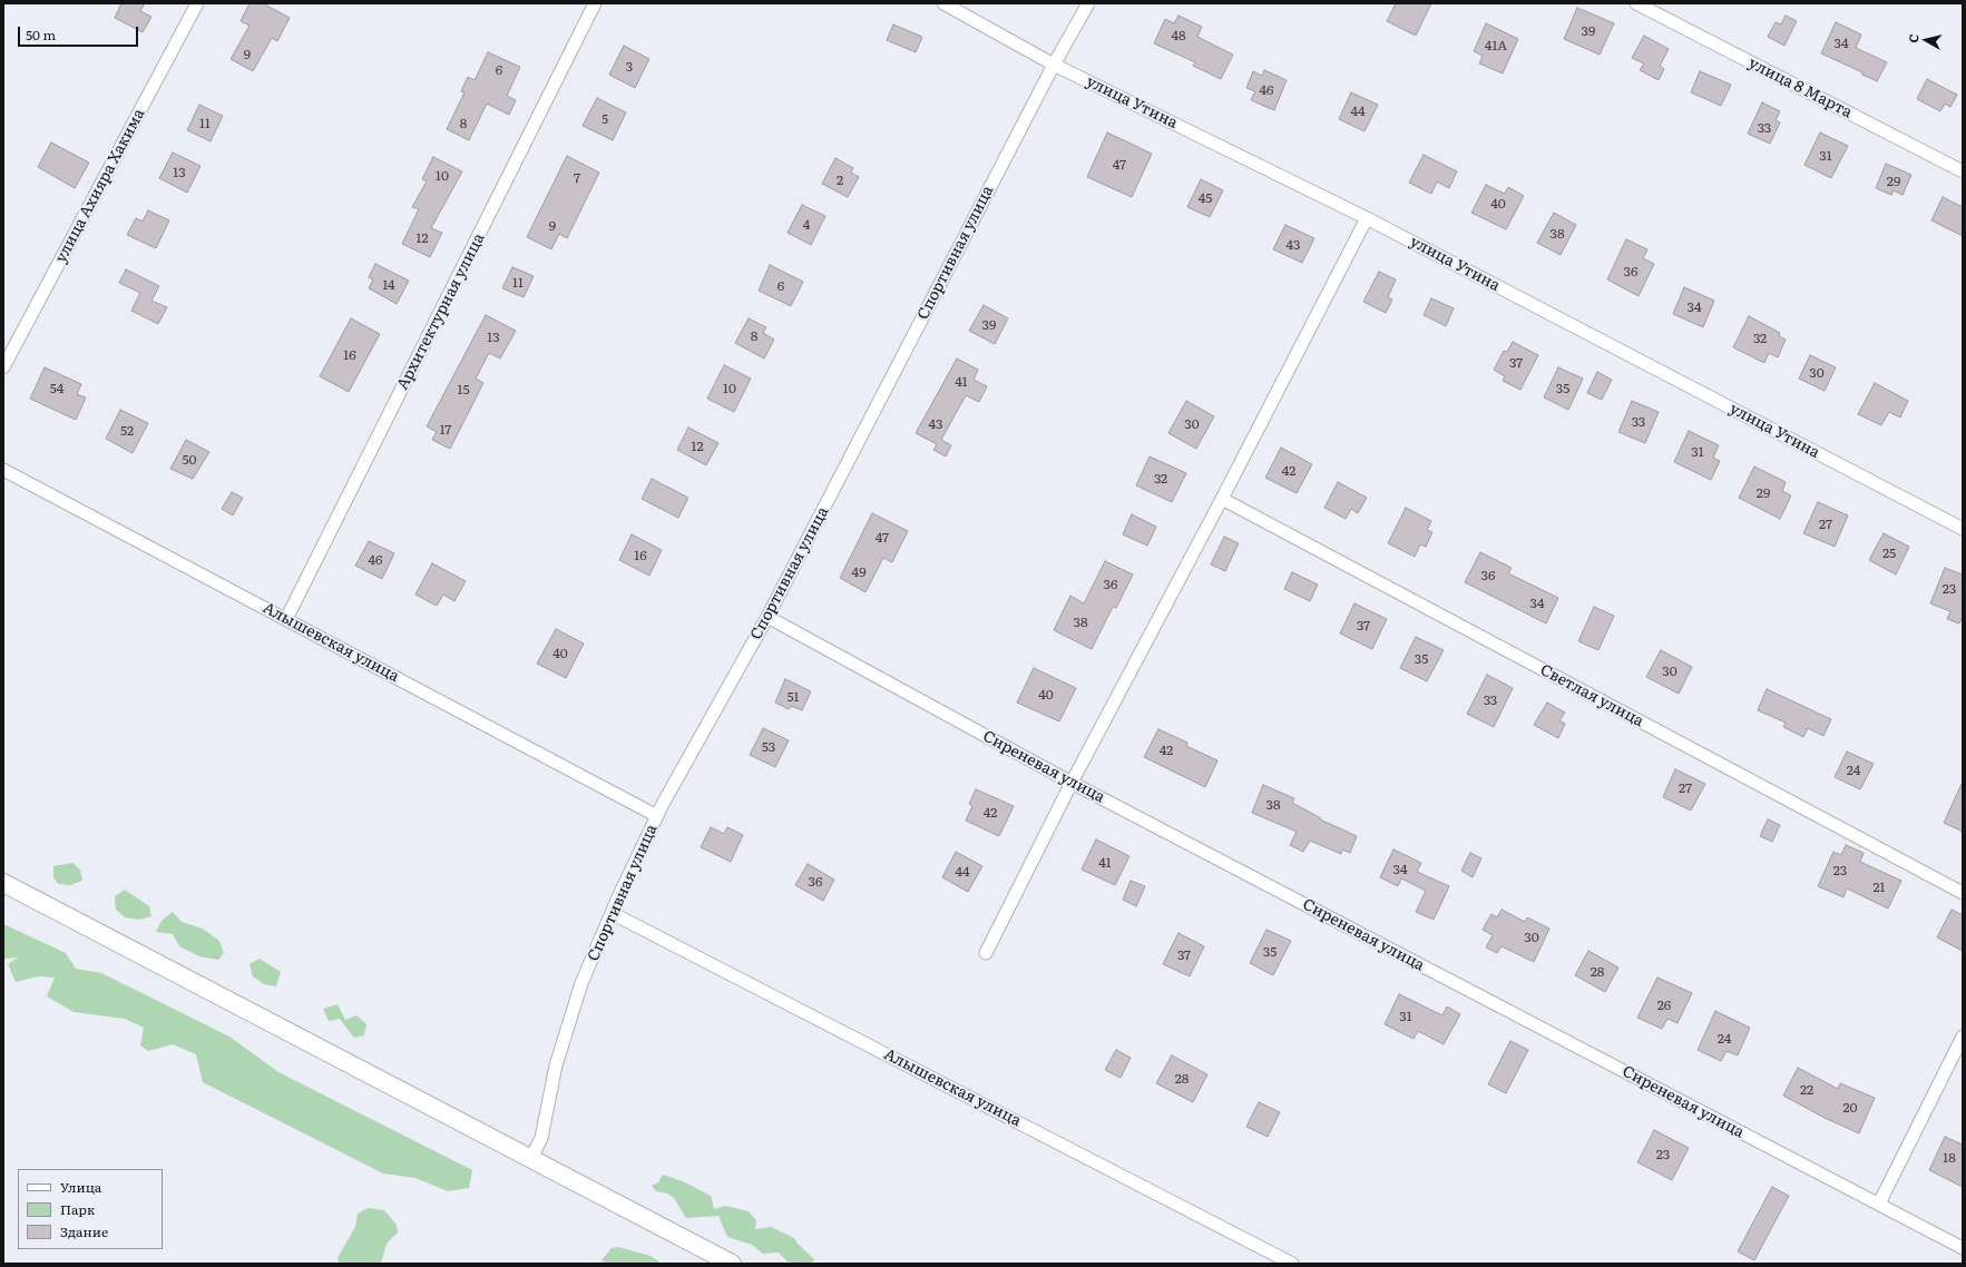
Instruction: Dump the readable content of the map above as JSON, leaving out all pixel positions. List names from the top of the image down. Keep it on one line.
{"streets":{"street":["улица 8 Марта","улица Утина","улица Ахияра Хакима","Спортивная улица","Архитектурная улица","Алышевская улица","Светлая улица","Сиреневая улица"]},"crossings":[["улица Утина","Спортивная улица"],["Спортивная улица","Алышевская улица"],["Спортивная улица","Сиреневая улица"],["Архитектурная улица","Алышевская улица"]],"house_numbers":["39","48","34","41А","9","3","6","46","44","5","11","8","33","31","47","13","10","7","2","29","45","40","4","9","38","12","43","36","11","14","6","34","39","8","13","32","16","37","30","41","54","10","35","15","33","43","30","17","52","12","31","50","42","32","29","27","47","25","16","46","49","36","36","23","34","38","37","40","35","30","40","51","33","53","42","24","27","38","42","41","34","23","44","36","21","30","35","37","28","26","31","24","28","22","20","23","18"],"legend":["Улица","Парк","Здание"],"scale_bar":"50 m","north":"left"}
